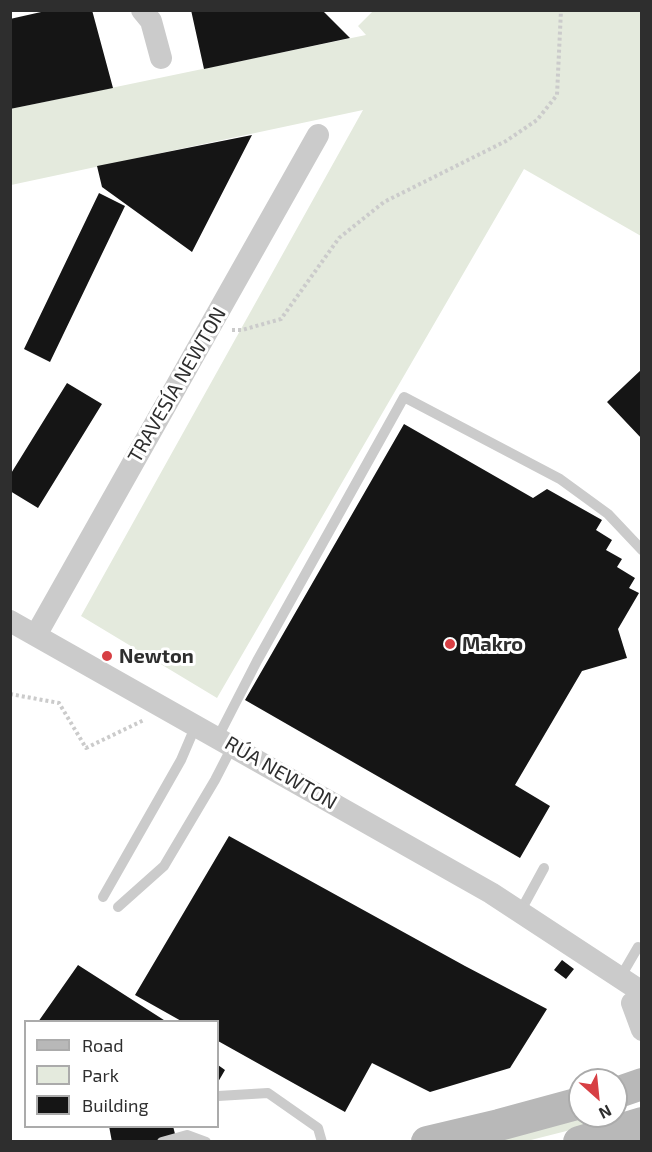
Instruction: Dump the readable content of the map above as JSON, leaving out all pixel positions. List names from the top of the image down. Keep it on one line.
{"streets":{"street":["TRAVESÍA NEWTON","RÚA NEWTON"]},"crossings":[["TRAVESÍA NEWTON","RÚA NEWTON"]],"places":["Makro","Newton"],"legend":["Road","Park","Building"],"north":"bottom right"}
